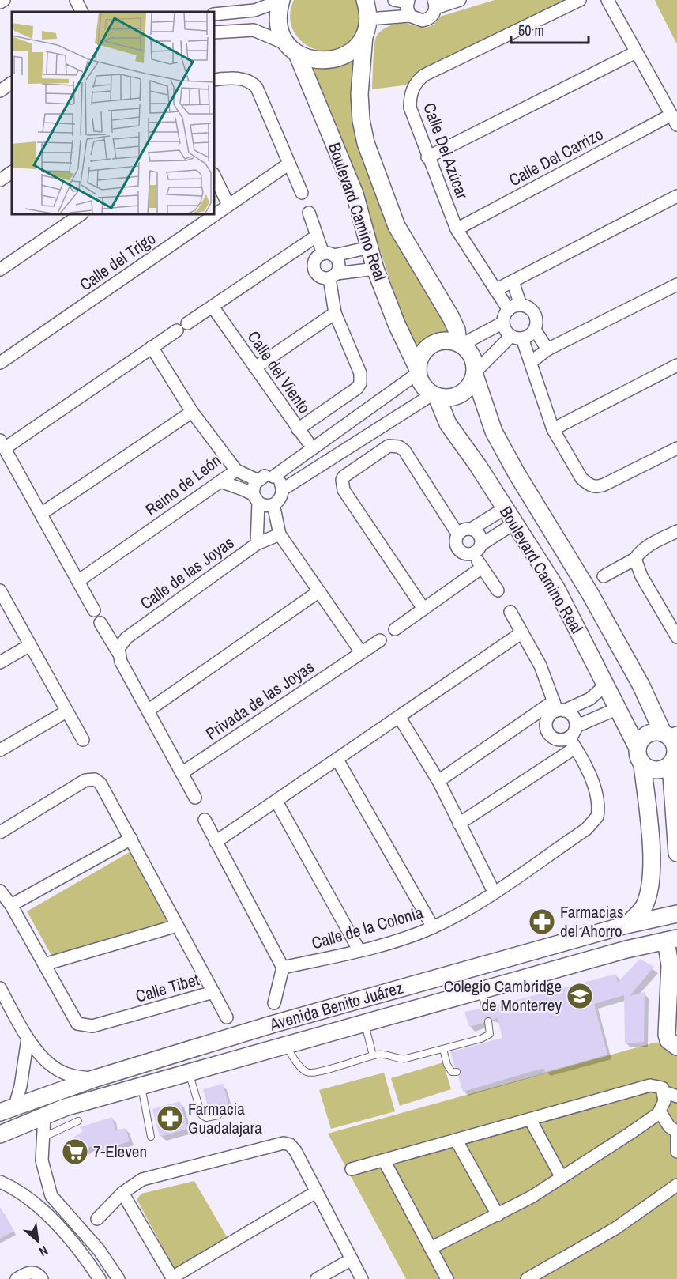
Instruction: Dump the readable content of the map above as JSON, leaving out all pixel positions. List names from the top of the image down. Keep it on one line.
{"streets":{"street":["Calle Del Azúcar","Calle Del Carrizo","Boulevard Camino Real","Calle del Trigo","Calle del Viento","Reino de León","Calle de las Joyas","Privada de las Joyas","Calle de la Colonia","Calle Tibet","Avenida Benito Juárez"]},"crossings":[["Calle Del Azúcar","Calle Del Carrizo"]],"places":{"pharmacy":["Farmacias del Ahorro","Farmacia Guadalajara"],"school or university":["Colegio Cambridge de Monterrey"],"supermarket":["7-Eleven"]},"scale_bar":"50 m","north":"bottom right"}
